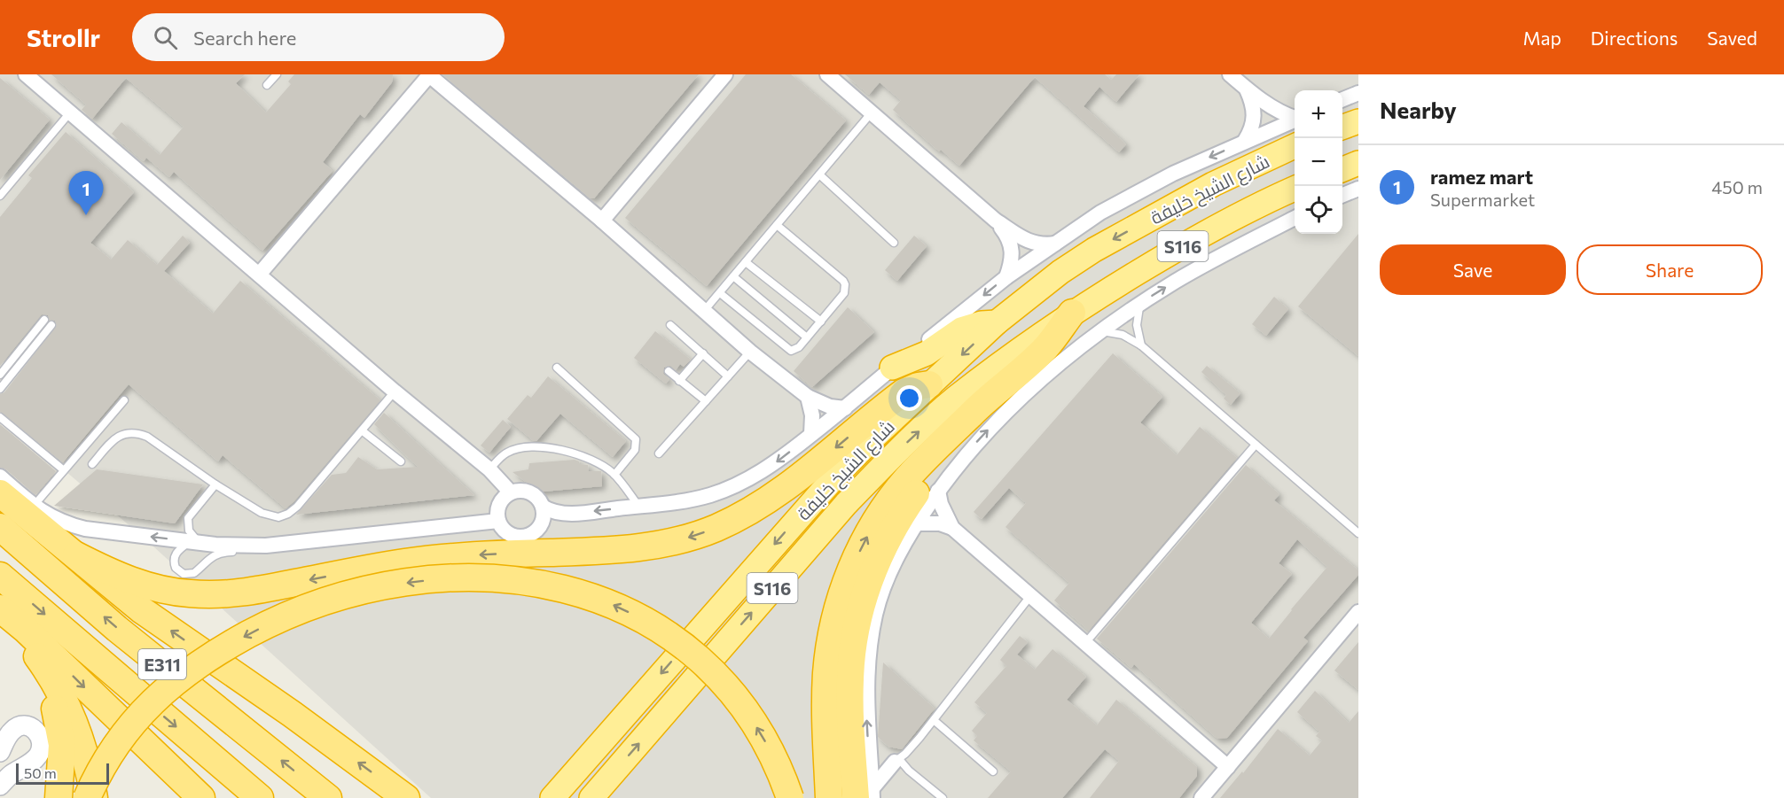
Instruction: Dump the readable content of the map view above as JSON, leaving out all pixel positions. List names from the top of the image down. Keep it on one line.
{"streets":{"highway":["شارع الشيخ خليفة","S116","E311"]},"scale_bar":"50 m","page":{"header":"Strollr","search":"Search here","nav":["Map","Directions","Saved"],"heading":"Nearby","map_buttons":["+","−"],"list":[{"mark":"1","name":"ramez mart","note":"Supermarket","value":"450 m"}],"pins":"1","buttons":["Save","Share"],"scale":"50 m"}}
